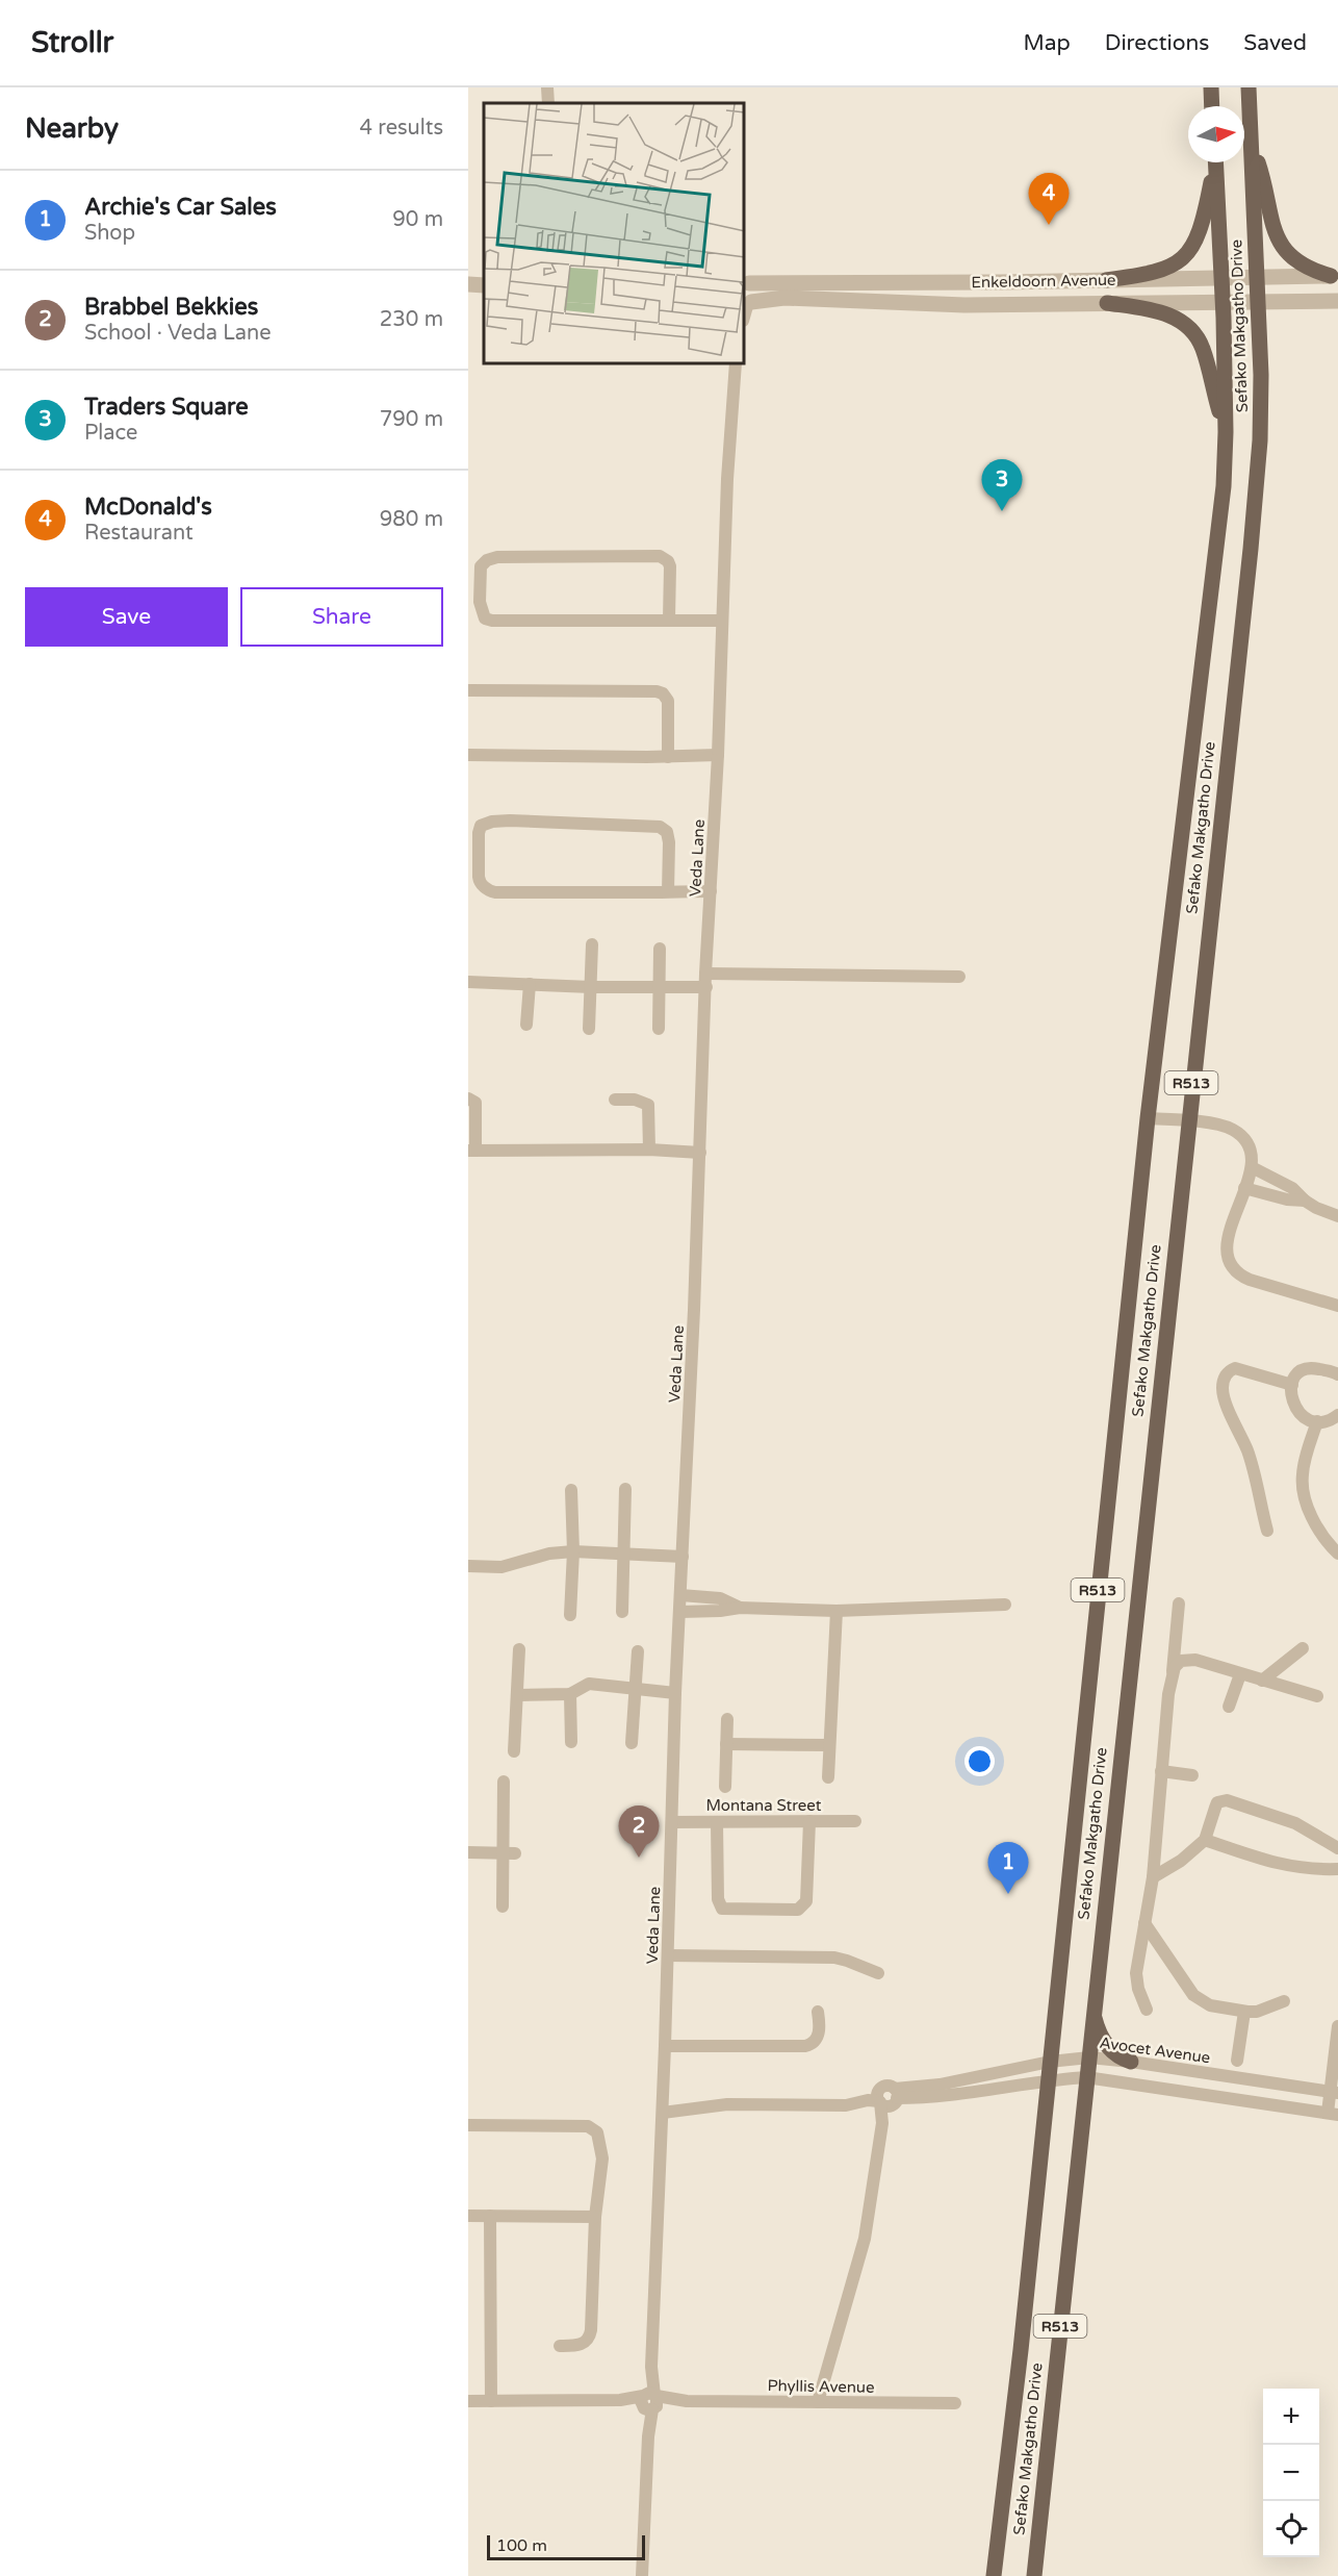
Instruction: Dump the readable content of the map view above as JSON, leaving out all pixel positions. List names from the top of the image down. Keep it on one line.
{"streets":{"main road":["Sefako Makgatho Drive","R513"],"street":["Enkeldoorn Avenue","Veda Lane","Montana Street","Avocet Avenue","Phyllis Avenue"]},"crossings":[["Enkeldoorn Avenue","Sefako Makgatho Drive"],["Sefako Makgatho Drive","Avocet Avenue"],["Veda Lane","Montana Street"],["Veda Lane","Phyllis Avenue"]],"scale_bar":"100 m","north":"right","page":{"header":"Strollr","nav":["Map","Directions","Saved"],"heading":["Nearby","4 results"],"list":[{"mark":"1","name":"Archie's Car Sales","note":"Shop","value":"90 m"},{"mark":"2","name":"Brabbel Bekkies","note":"School · Veda Lane","value":"230 m"},{"mark":"3","name":"Traders Square","note":"Place","value":"790 m"},{"mark":"4","name":"McDonald's","note":"Restaurant","value":"980 m"}],"pins":["4","3","2","1"],"buttons":["Save","Share"],"map_buttons":["+","−"],"scale":"100 m"}}
